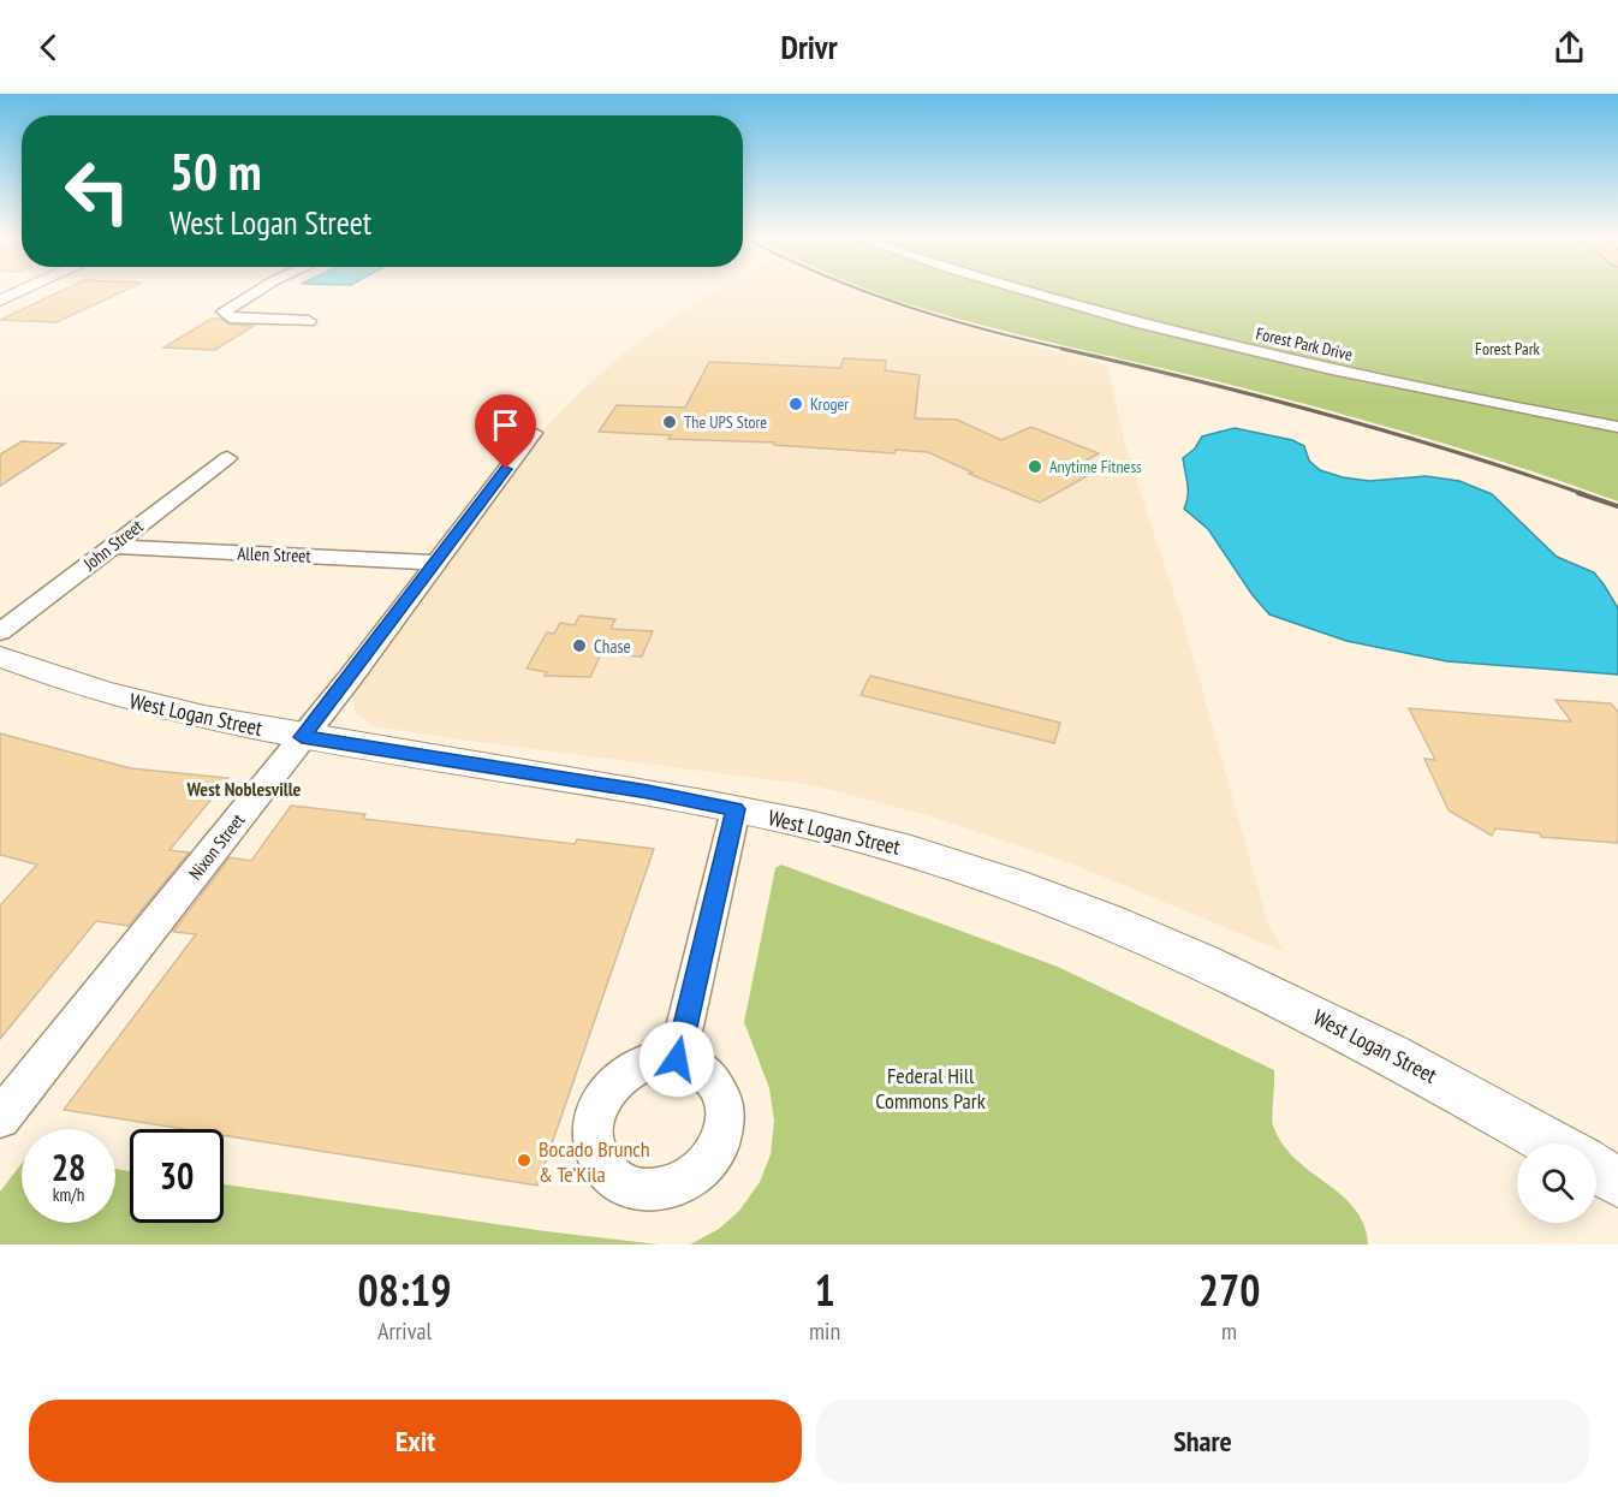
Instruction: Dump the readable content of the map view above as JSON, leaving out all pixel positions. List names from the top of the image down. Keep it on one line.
{"streets":{"street":["Forest Park Drive","John Street","Allen Street","West Logan Street","Nixon Street"]},"crossings":[["John Street","Allen Street"],["Allen Street","Nixon Street"],["West Logan Street","Nixon Street"]],"districts":["West Noblesville"],"parks":["Forest Park","Federal Hill Commons Park"],"places":["Kroger","The UPS Store","Anytime Fitness","Chase","Bocado Brunch & Te’Kila"],"page":{"header":"Drivr","turn":["50 m","West Logan Street"],"speed":"28 km/h","limit":"30","eta":["08:19","Arrival","1","min","270","m"],"buttons":["Exit","Share"]}}
